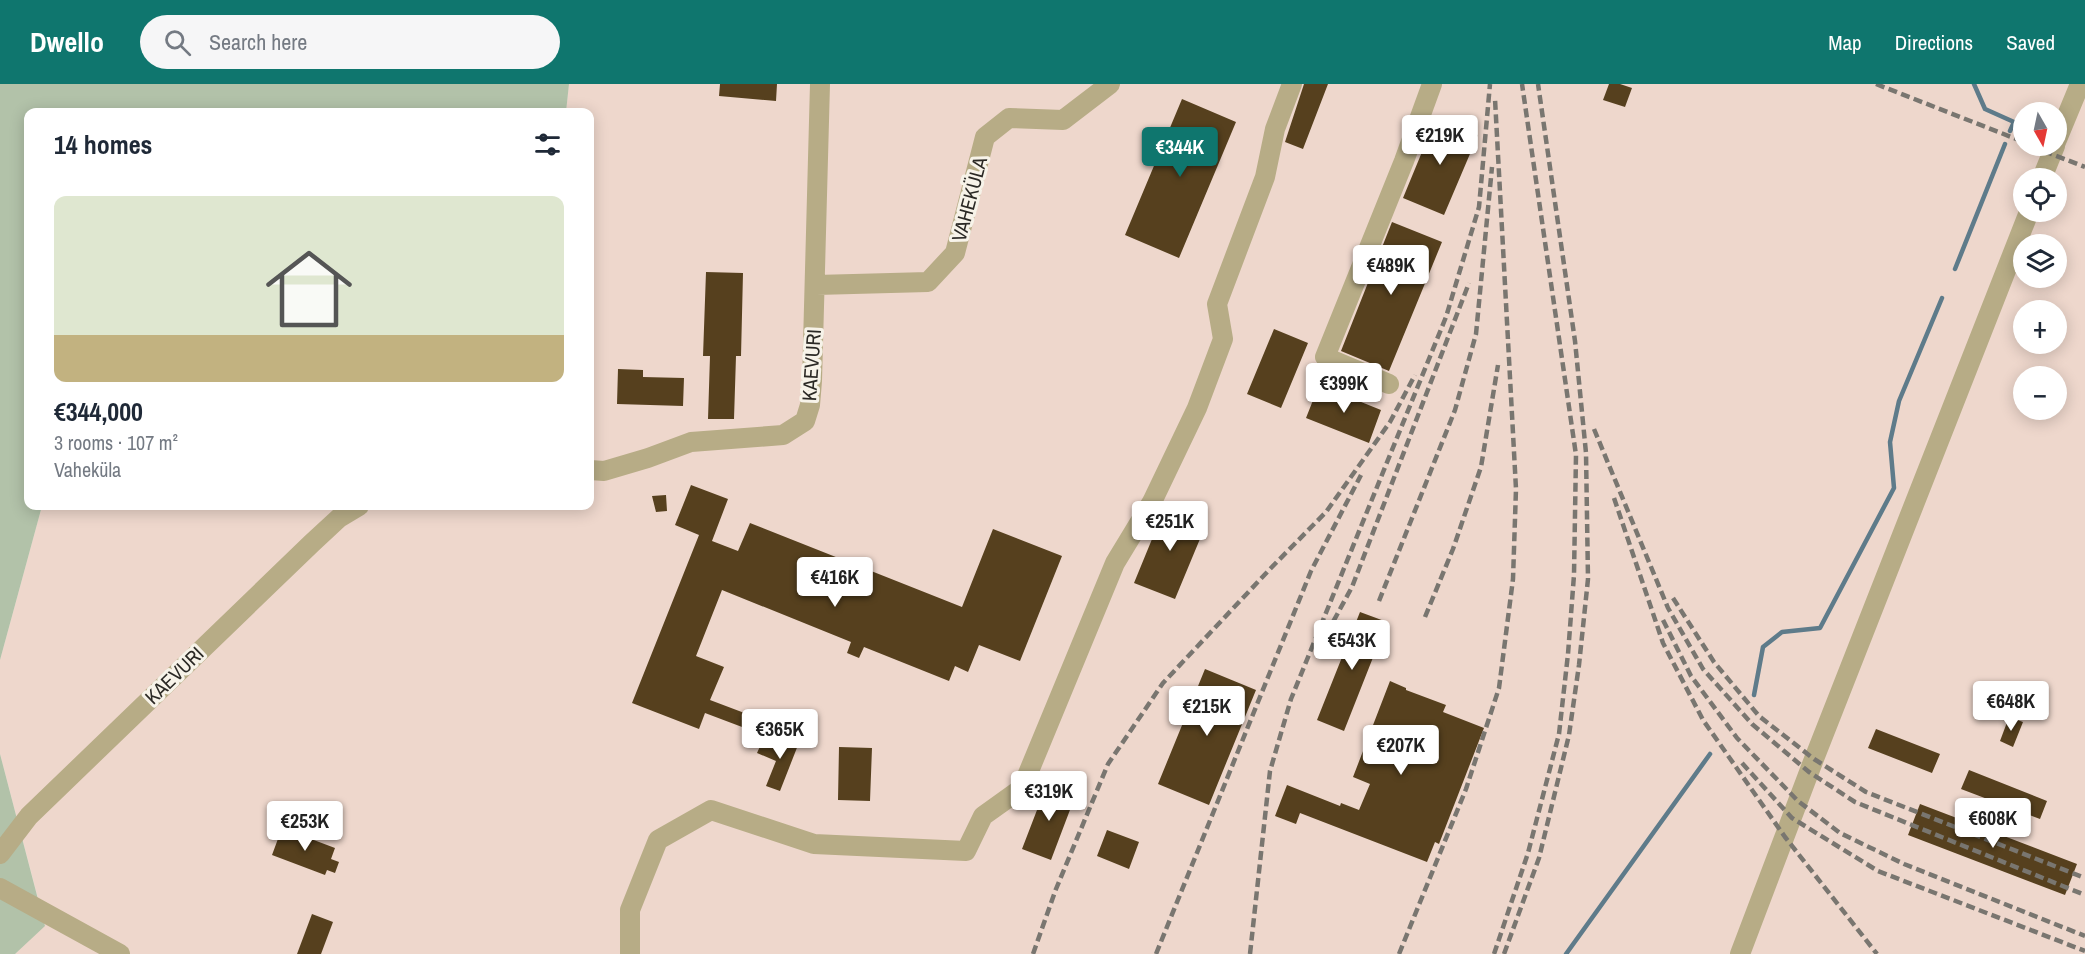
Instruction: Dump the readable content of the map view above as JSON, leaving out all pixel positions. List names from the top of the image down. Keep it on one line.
{"streets":{"street":["VAHEKÜLA","KAEVURI"]},"crossings":[["VAHEKÜLA","KAEVURI"]],"north":"bottom","page":{"header":"Dwello","search":"Search here","nav":["Map","Directions","Saved"],"map_buttons":["+","−"],"heading":"14 homes","price":["€219K","€344K","€489K","€399K","€251K","€416K","€543K","€648K","€215K","€365K","€207K","€319K","€608K","€253K"],"list":[{"name":"€344,000","note":"3 rooms · 107 m² · Vaheküla"}]}}
